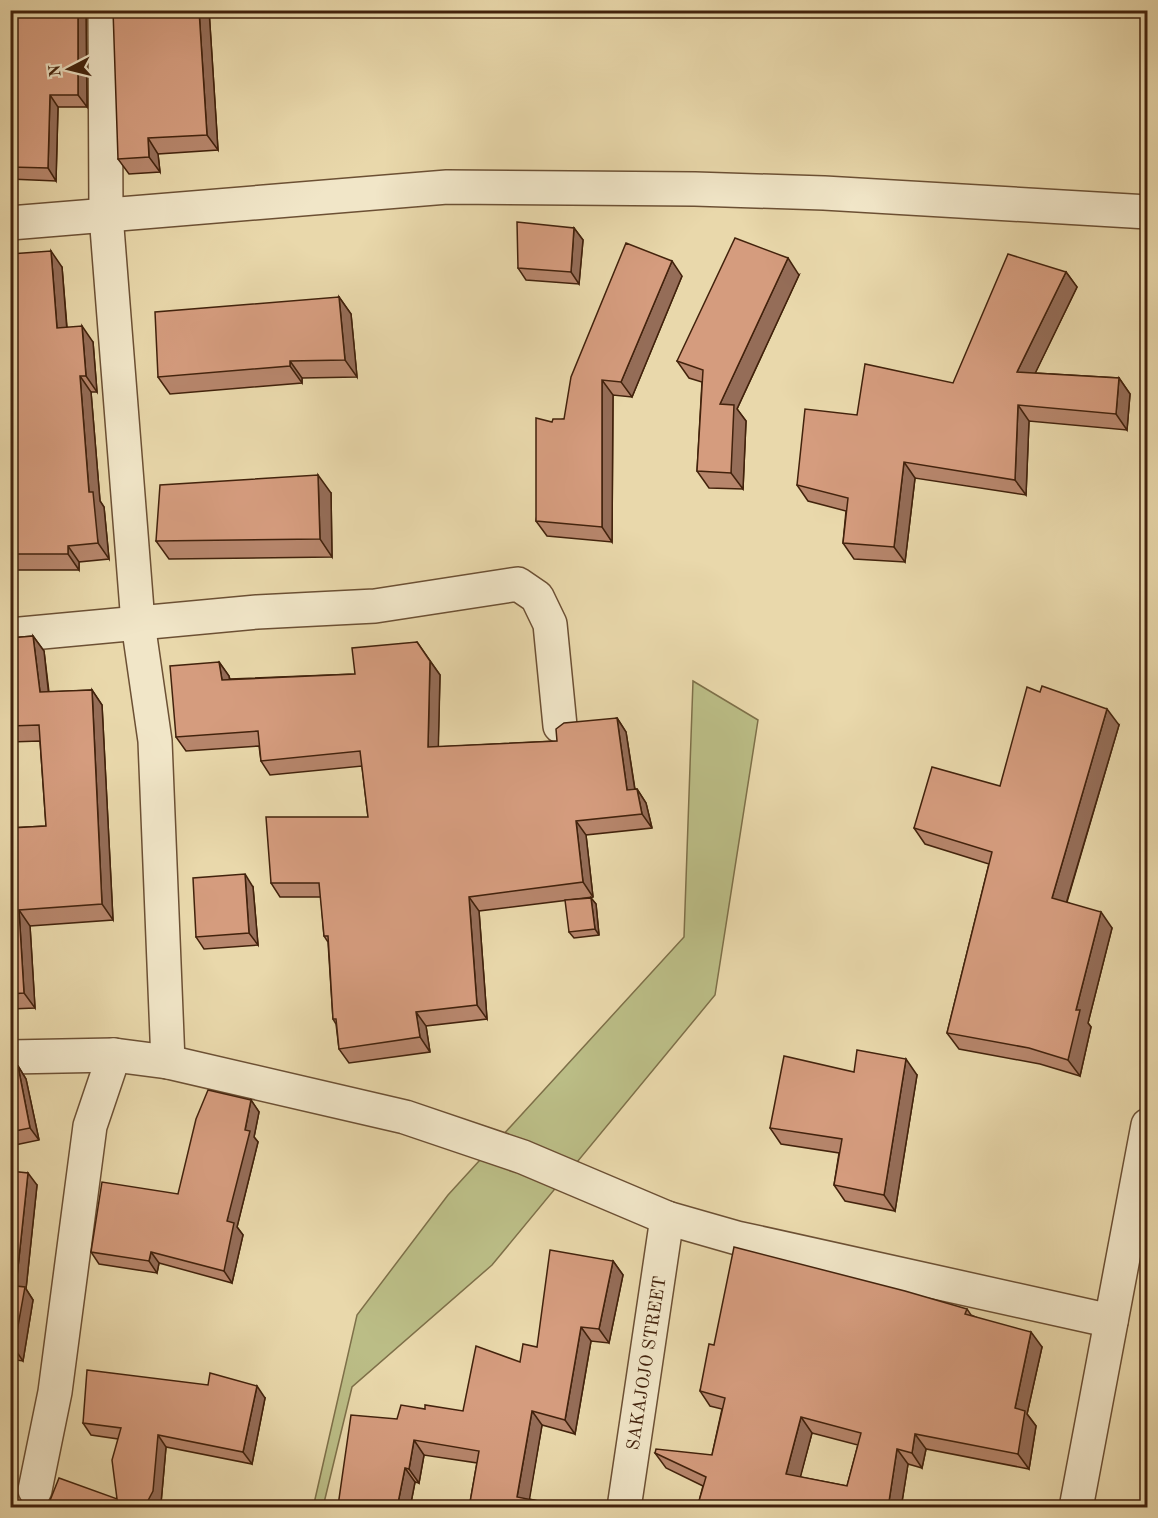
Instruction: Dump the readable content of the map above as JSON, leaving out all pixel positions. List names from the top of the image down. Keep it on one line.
{"streets":{"street":["SAKAJOJO STREET"]},"north":"left"}
